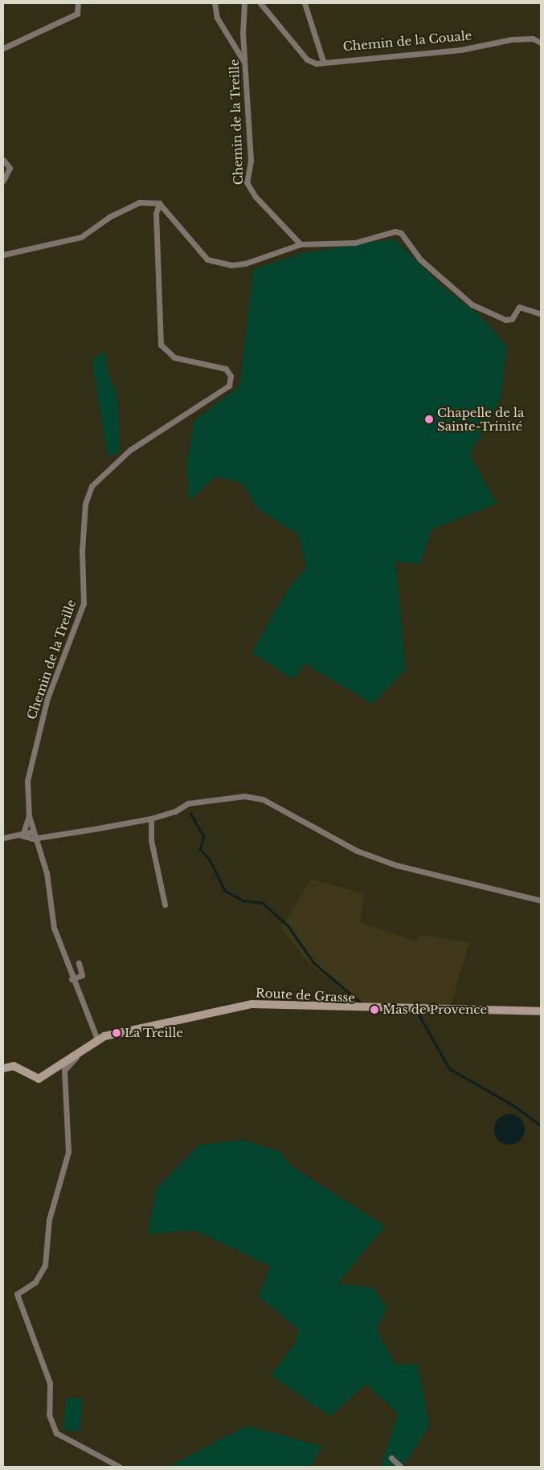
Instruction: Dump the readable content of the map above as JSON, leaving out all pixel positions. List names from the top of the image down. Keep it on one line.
{"streets":{"street":["Chemin de la Couale","Chemin de la Treille","Route de Grasse"]},"crossings":[["Chemin de la Treille","Route de Grasse"]],"places":["Chapelle de la Sainte-Trinité","Mas de Provence","La Treille"]}
